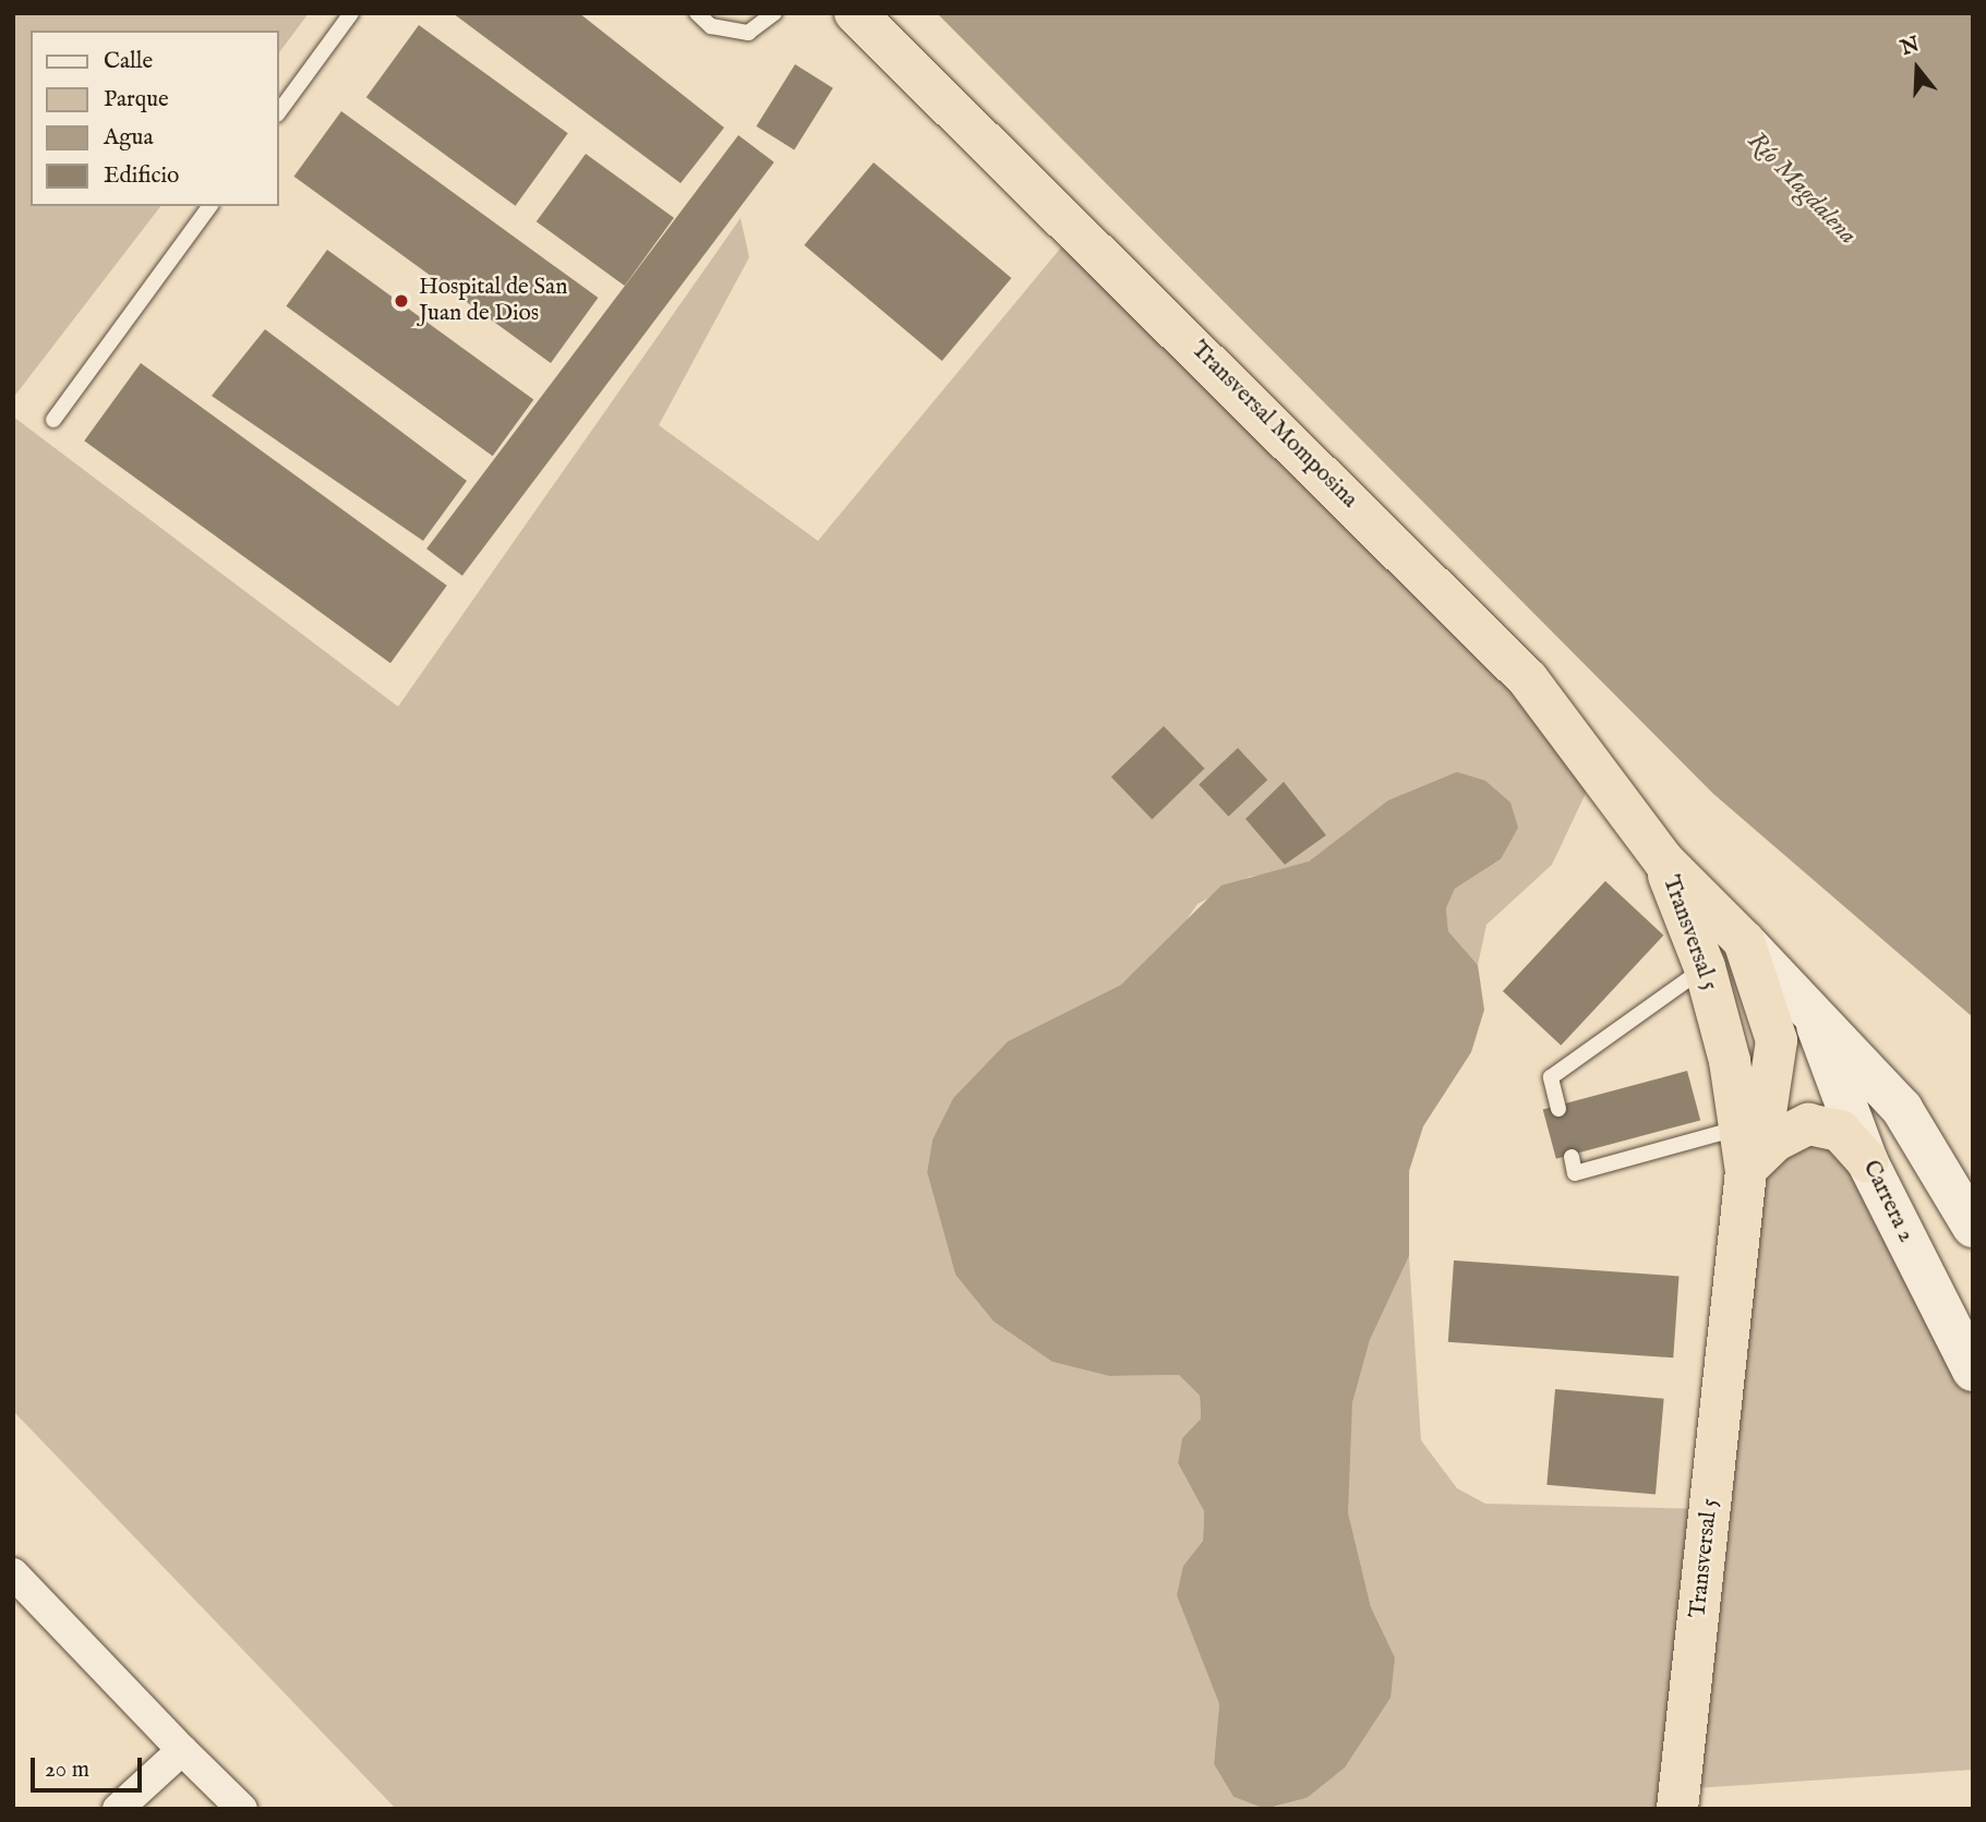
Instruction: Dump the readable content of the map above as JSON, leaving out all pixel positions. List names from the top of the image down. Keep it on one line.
{"streets":{"highway":["Transversal Momposina","Transversal 5"],"main road":["Carrera 2"]},"crossings":[["Transversal Momposina","Transversal 5"],["Transversal 5","Carrera 2"]],"water":["Río Magdalena"],"places":["Hospital de San Juan de Dios"],"legend":["Calle","Parque","Agua","Edificio"],"scale_bar":"20 m","north":"top"}
